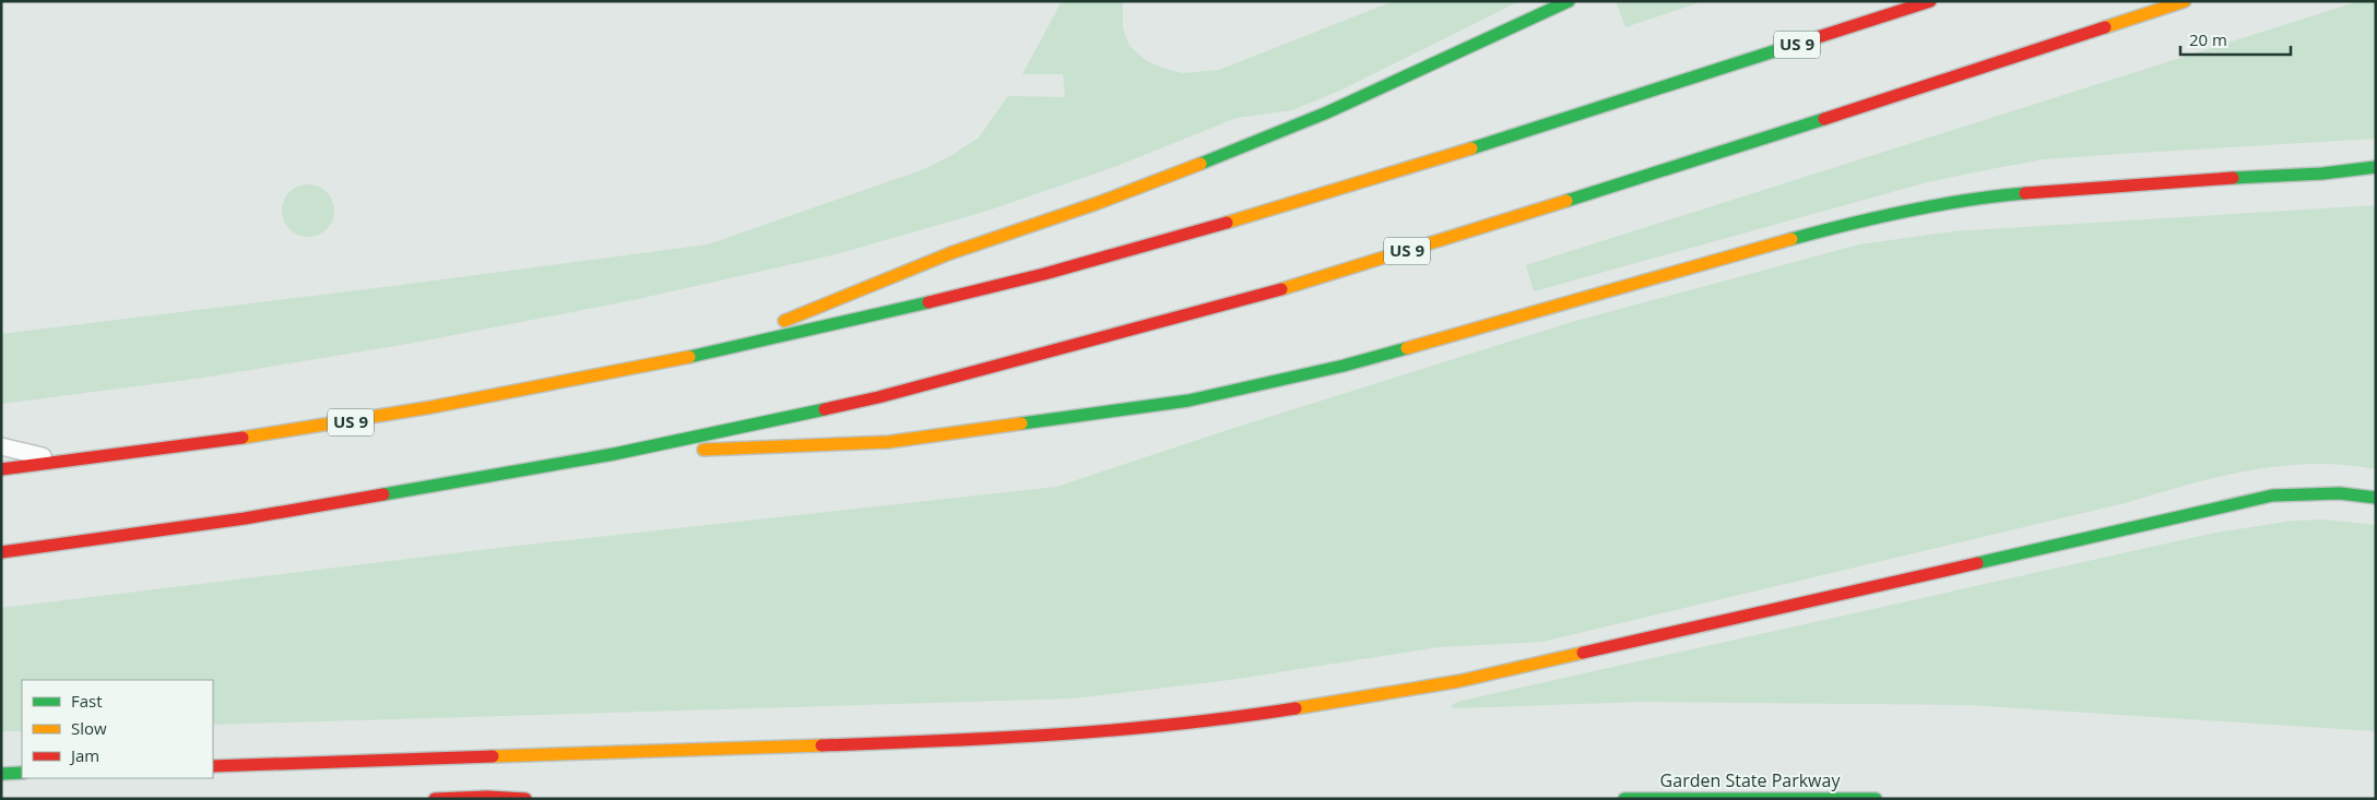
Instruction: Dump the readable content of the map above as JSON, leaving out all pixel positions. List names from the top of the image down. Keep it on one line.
{"streets":{"highway":["US 9","Garden State Parkway"]},"legend":["Fast","Slow","Jam"],"scale_bar":"20 m"}
